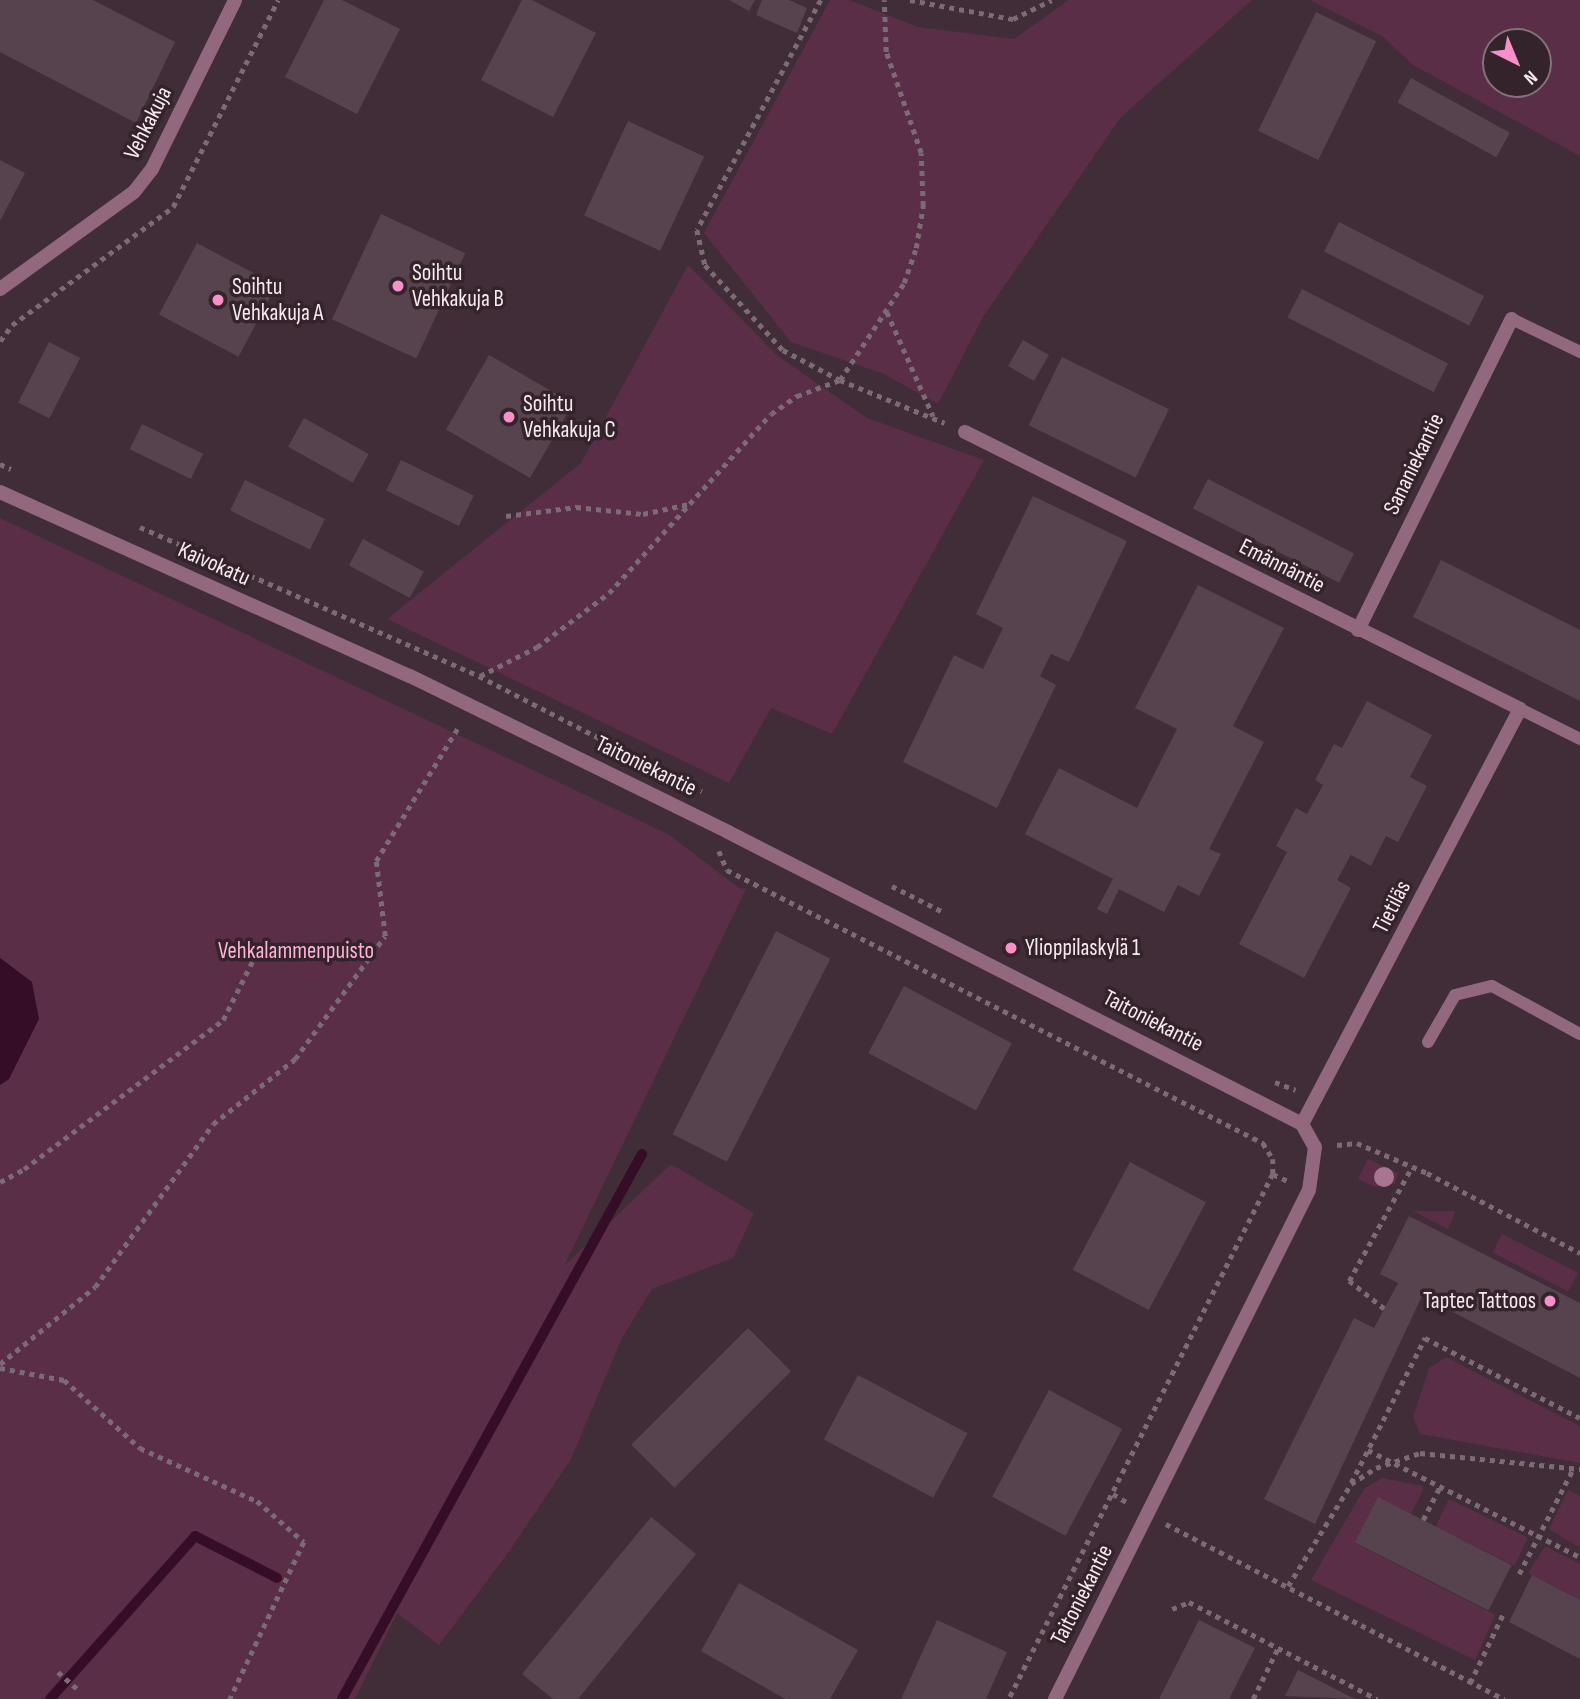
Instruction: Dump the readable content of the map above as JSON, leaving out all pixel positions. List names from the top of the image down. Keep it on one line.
{"streets":{"street":["Vehkakuja","Sananiekantie","Kaivokatu","Emännäntie","Taitoniekantie","Tietiläs"]},"crossings":[["Sananiekantie","Emännäntie"],["Kaivokatu","Taitoniekantie"],["Emännäntie","Tietiläs"],["Taitoniekantie","Tietiläs"]],"parks":["Vehkalammenpuisto"],"places":["Soihtu Vehkakuja B","Soihtu Vehkakuja A","Soihtu Vehkakuja C","Ylioppilaskylä 1","Taptec Tattoos"],"north":"bottom right"}
